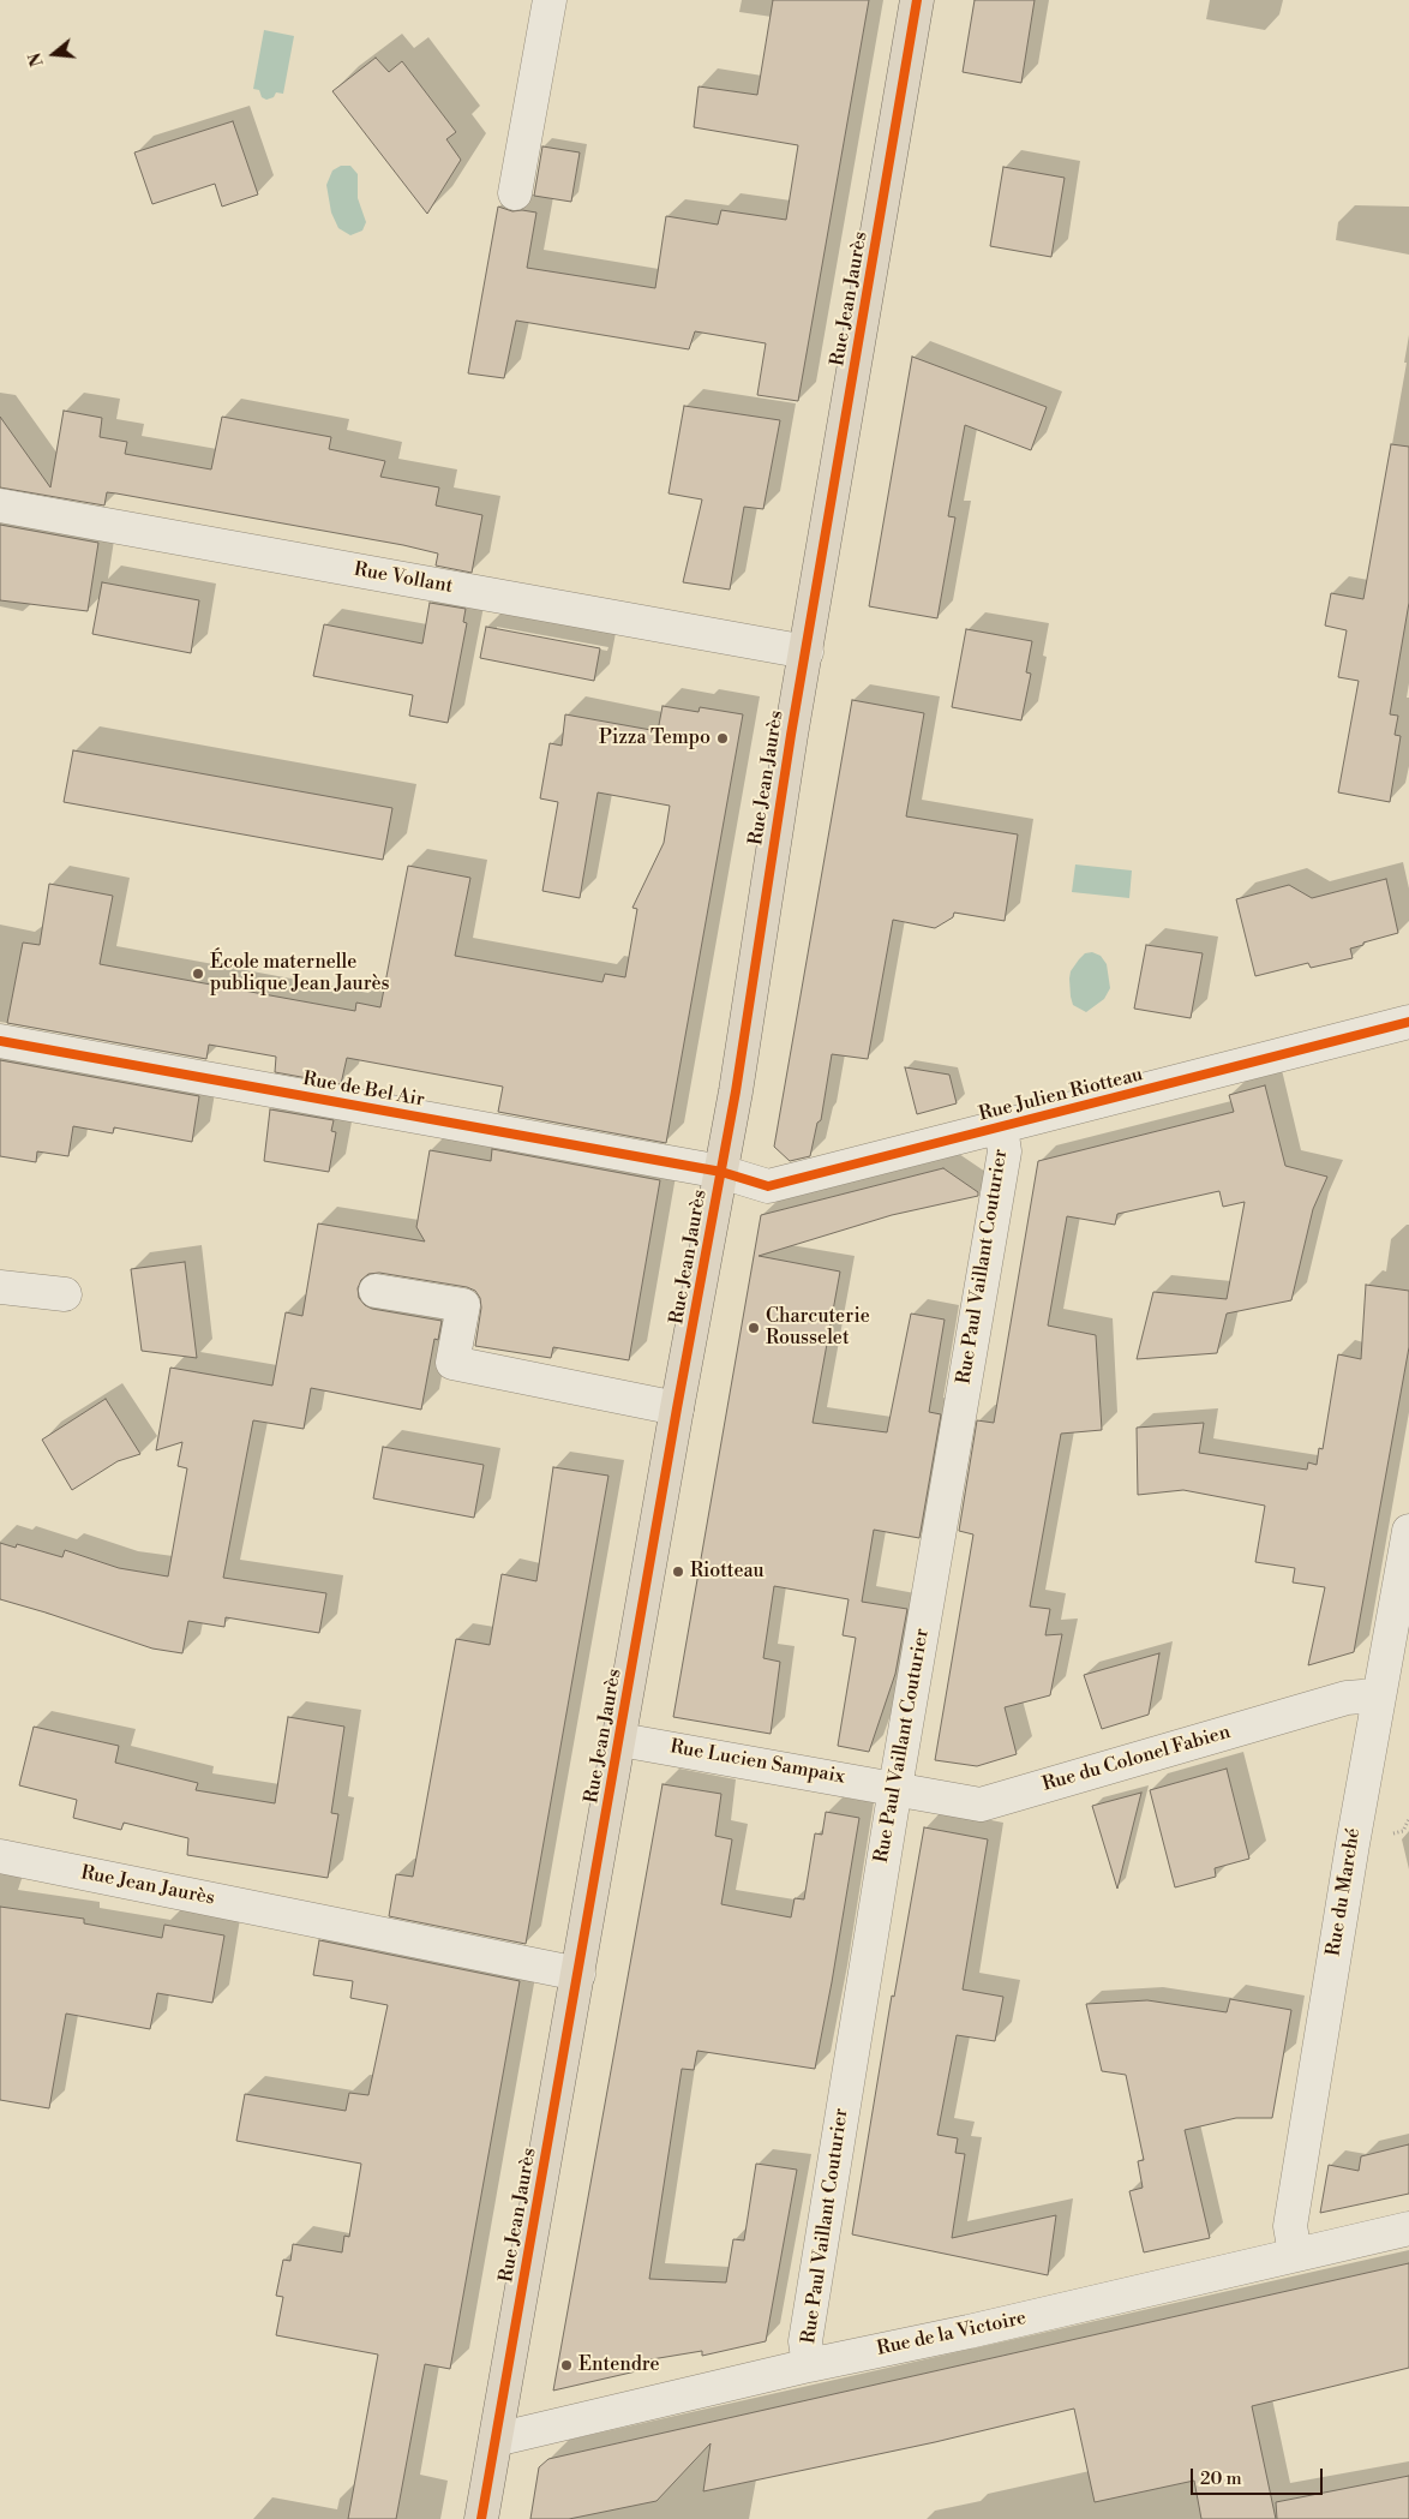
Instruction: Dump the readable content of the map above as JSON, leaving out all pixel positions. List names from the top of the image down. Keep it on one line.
{"streets":{"main road":["Rue Jean Jaurès"],"street":["Rue Vollant","Rue de Bel Air","Rue Julien Riotteau","Rue Paul Vaillant Couturier","Rue du Colonel Fabien","Rue Lucien Sampaix","Rue du Marché","Rue de la Victoire"]},"crossings":[["Rue Jean Jaurès","Rue Vollant"],["Rue Jean Jaurès","Rue de Bel Air"],["Rue Jean Jaurès","Rue Julien Riotteau"],["Rue Jean Jaurès","Rue Lucien Sampaix"],["Rue Jean Jaurès","Rue de la Victoire"],["Rue de Bel Air","Rue Julien Riotteau"],["Rue Julien Riotteau","Rue Paul Vaillant Couturier"],["Rue Paul Vaillant Couturier","Rue du Colonel Fabien"],["Rue Paul Vaillant Couturier","Rue Lucien Sampaix"],["Rue Paul Vaillant Couturier","Rue de la Victoire"],["Rue du Colonel Fabien","Rue Lucien Sampaix"],["Rue du Colonel Fabien","Rue du Marché"],["Rue du Marché","Rue de la Victoire"]],"places":["Pizza Tempo","École maternelle publique Jean Jaurès","Charcuterie Rousselet","Riotteau","Entendre"],"scale_bar":"20 m","north":"left"}
